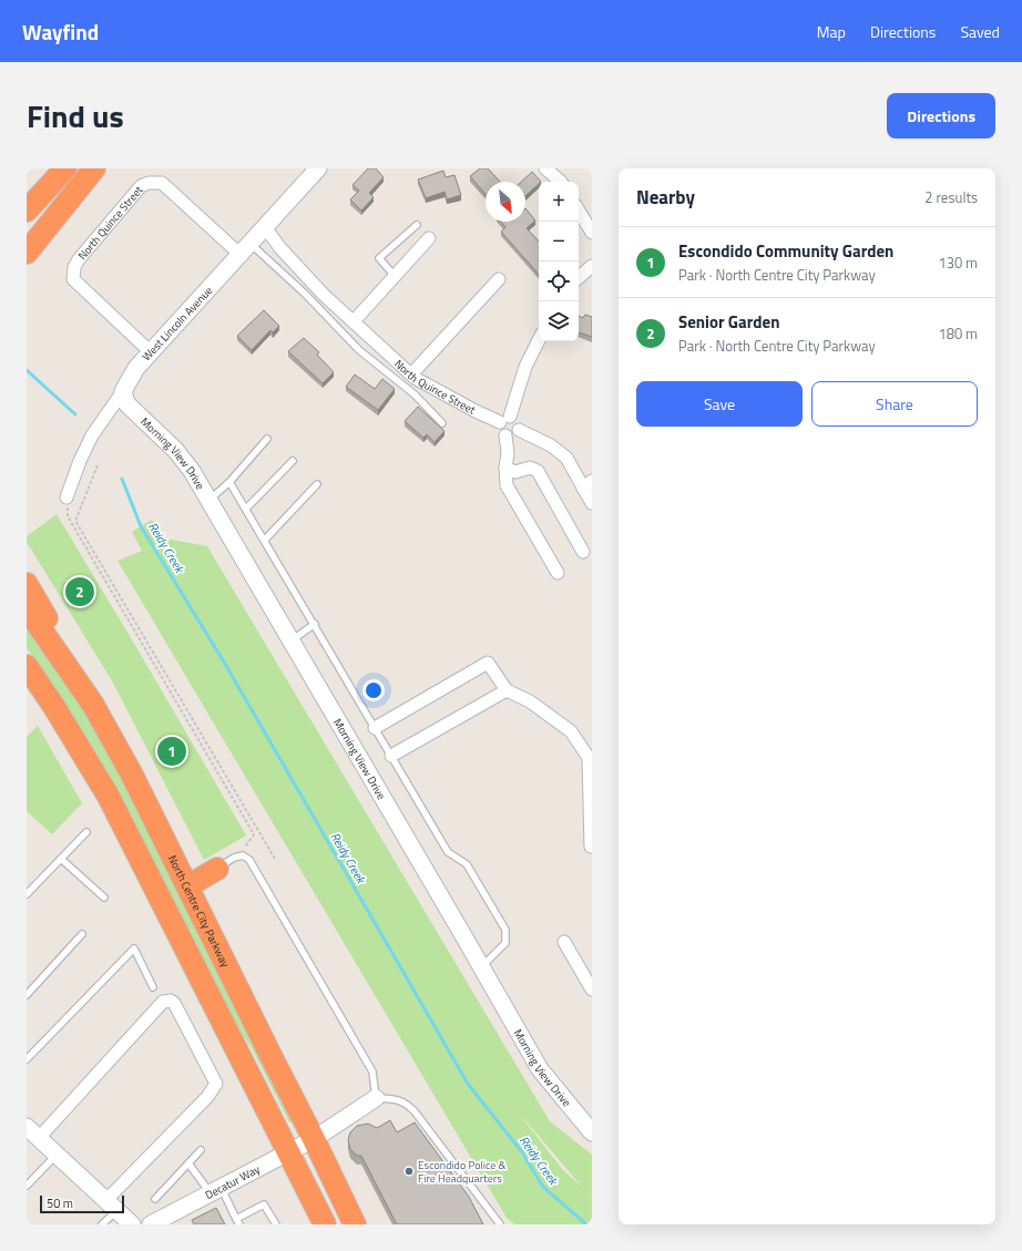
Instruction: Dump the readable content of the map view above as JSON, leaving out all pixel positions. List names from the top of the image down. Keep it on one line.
{"streets":{"highway":["North Centre City Parkway"],"street":["North Quince Street","West Lincoln Avenue","Morning View Drive","Decatur Way"]},"crossings":[["North Quince Street","West Lincoln Avenue"],["West Lincoln Avenue","Morning View Drive"],["North Centre City Parkway","Decatur Way"]],"water":["Reidy Creek"],"places":["Escondido Police & Fire Headquarters"],"scale_bar":"50 m","north":"bottom right","page":{"header":"Wayfind","nav":["Map","Directions","Saved"],"title":"Find us","buttons":["Directions",["Save","Share"]],"heading":["Nearby","2 results"],"map_buttons":["+","−"],"list":[{"mark":"1","name":"Escondido Community Garden","note":"Park · North Centre City Parkway","value":"130 m"},{"mark":"2","name":"Senior Garden","note":"Park · North Centre City Parkway","value":"180 m"}],"pins":["2","1"],"scale":"50 m"}}
